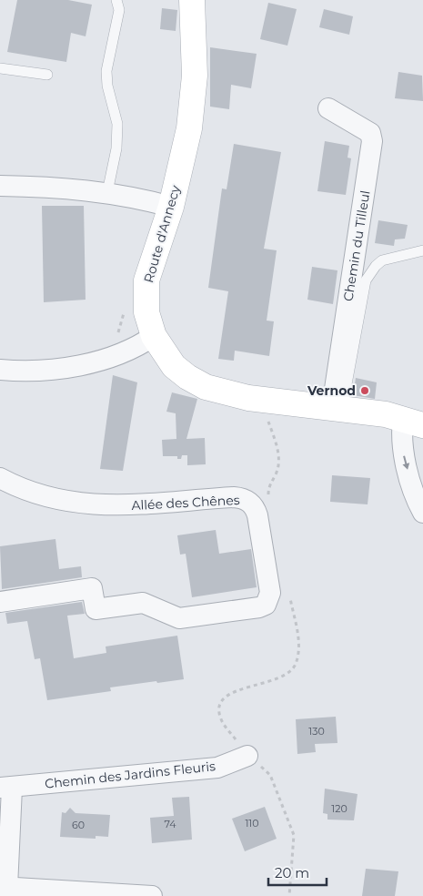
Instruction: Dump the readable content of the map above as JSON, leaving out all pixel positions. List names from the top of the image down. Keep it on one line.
{"streets":{"street":["Route d'Annecy","Chemin du Tilleul","Allée des Chênes","Chemin des Jardins Fleuris"]},"crossings":[["Route d'Annecy","Chemin du Tilleul"]],"places":["Vernod"],"house_numbers":["130","120","110","74","60"],"scale_bar":"20 m"}
